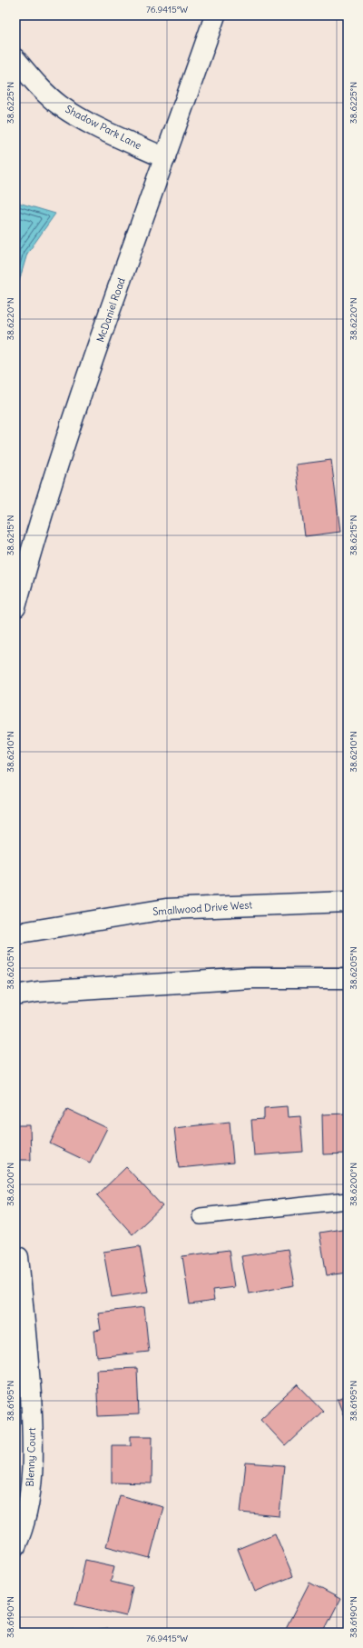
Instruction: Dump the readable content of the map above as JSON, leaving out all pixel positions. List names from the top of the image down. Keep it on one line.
{"streets":{"main road":["Shadow Park Lane","McDaniel Road","Smallwood Drive West","Blenny Court"]},"crossings":[["Shadow Park Lane","McDaniel Road"]],"coordinates":["76.9415°W","38.6225°N","38.6220°N","38.6215°N","38.6210°N","38.6205°N","38.6200°N","38.6195°N","38.6190°N"]}
